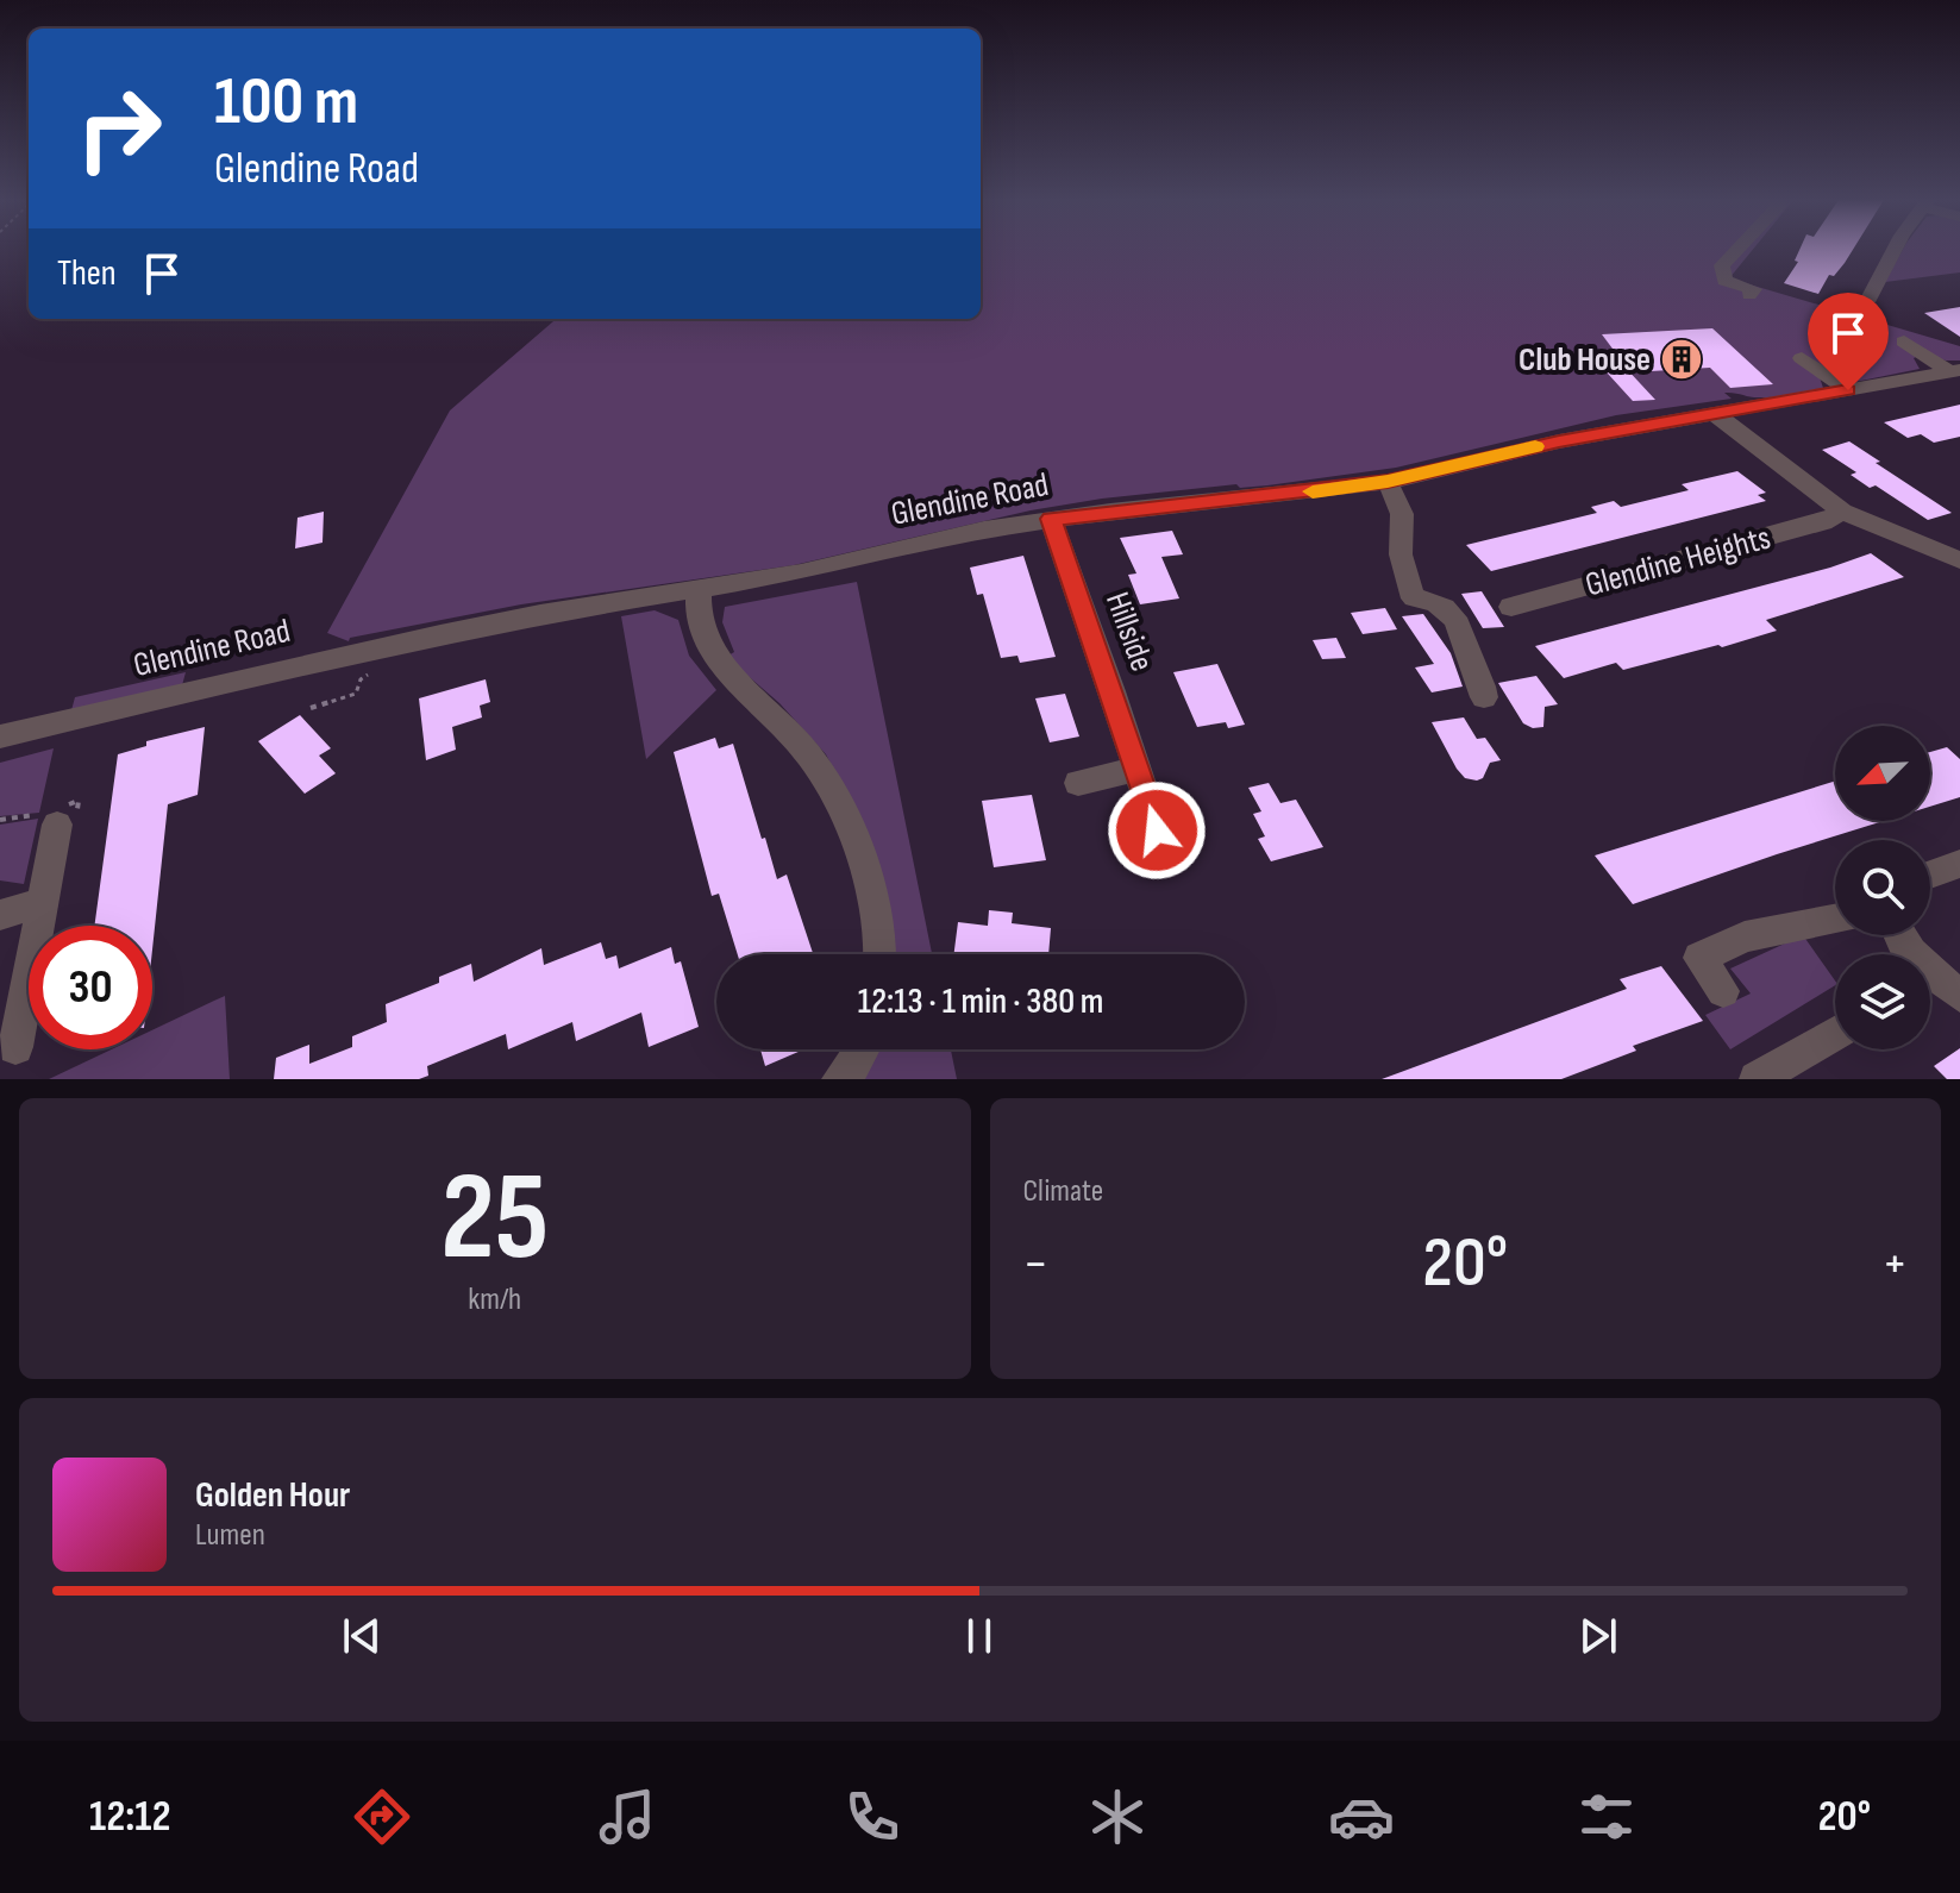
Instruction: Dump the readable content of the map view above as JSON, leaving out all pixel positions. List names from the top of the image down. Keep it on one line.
{"streets":{"street":["Glendine Road","Glendine Heights","Hillside"]},"crossings":[["Glendine Road","Hillside"]],"places":{"building":["Club House"]},"north":"bottom left","page":{"turn":["100 m","Glendine Road"],"then":"Then","limit":"30","trip":"12:13 · 1 min · 380 m","tile":[["25","km/h"],"Climate"],"heat":["−","20°","+"],"song":["Golden Hour","Lumen"],"tabs":["12:12","20°"]}}
